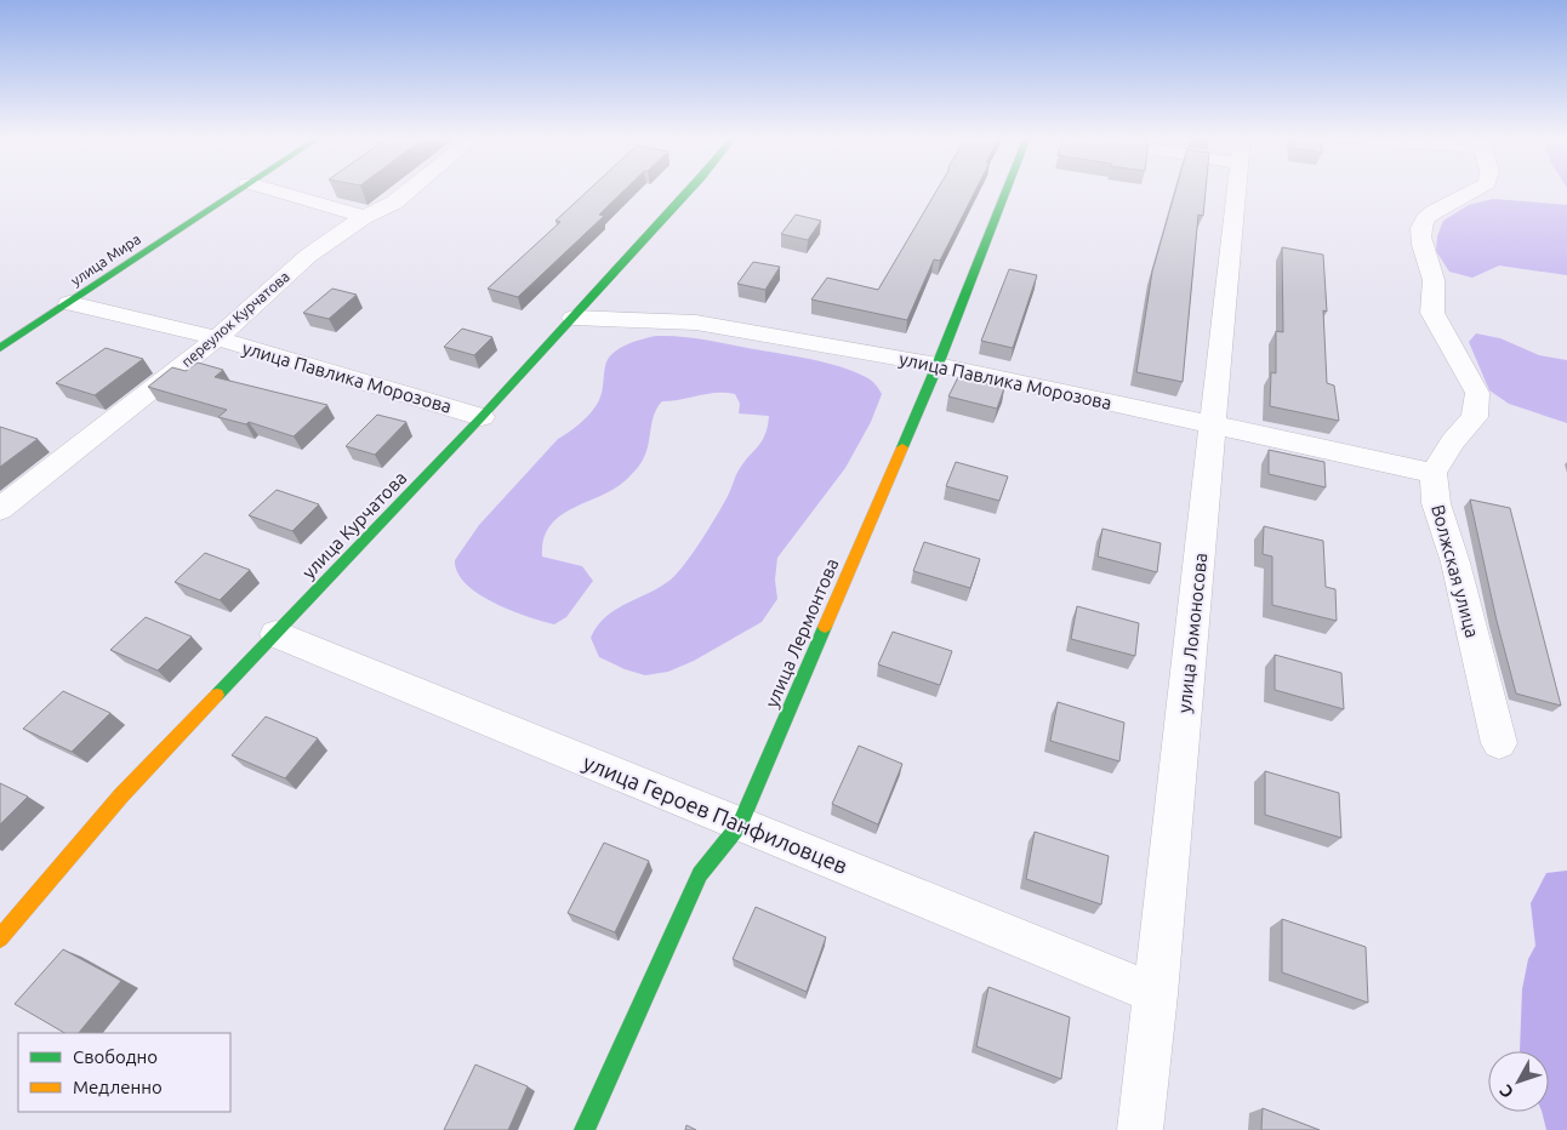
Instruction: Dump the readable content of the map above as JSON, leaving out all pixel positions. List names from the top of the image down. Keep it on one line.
{"streets":{"street":["улица Мира","переулок Курчатова","улица Павлика Морозова","улица Курчатова","Волжская улица","улица Лермонтова","улица Ломоносова","улица Героев Панфиловцев"]},"crossings":[["улица Мира","улица Павлика Морозова"],["переулок Курчатова","улица Павлика Морозова"],["улица Павлика Морозова","улица Курчатова"],["улица Павлика Морозова","Волжская улица"],["улица Павлика Морозова","улица Лермонтова"],["улица Павлика Морозова","улица Ломоносова"],["улица Курчатова","улица Героев Панфиловцев"],["улица Лермонтова","улица Героев Панфиловцев"],["улица Ломоносова","улица Героев Панфиловцев"]],"legend":["Свободно","Медленно"],"north":"bottom left"}
